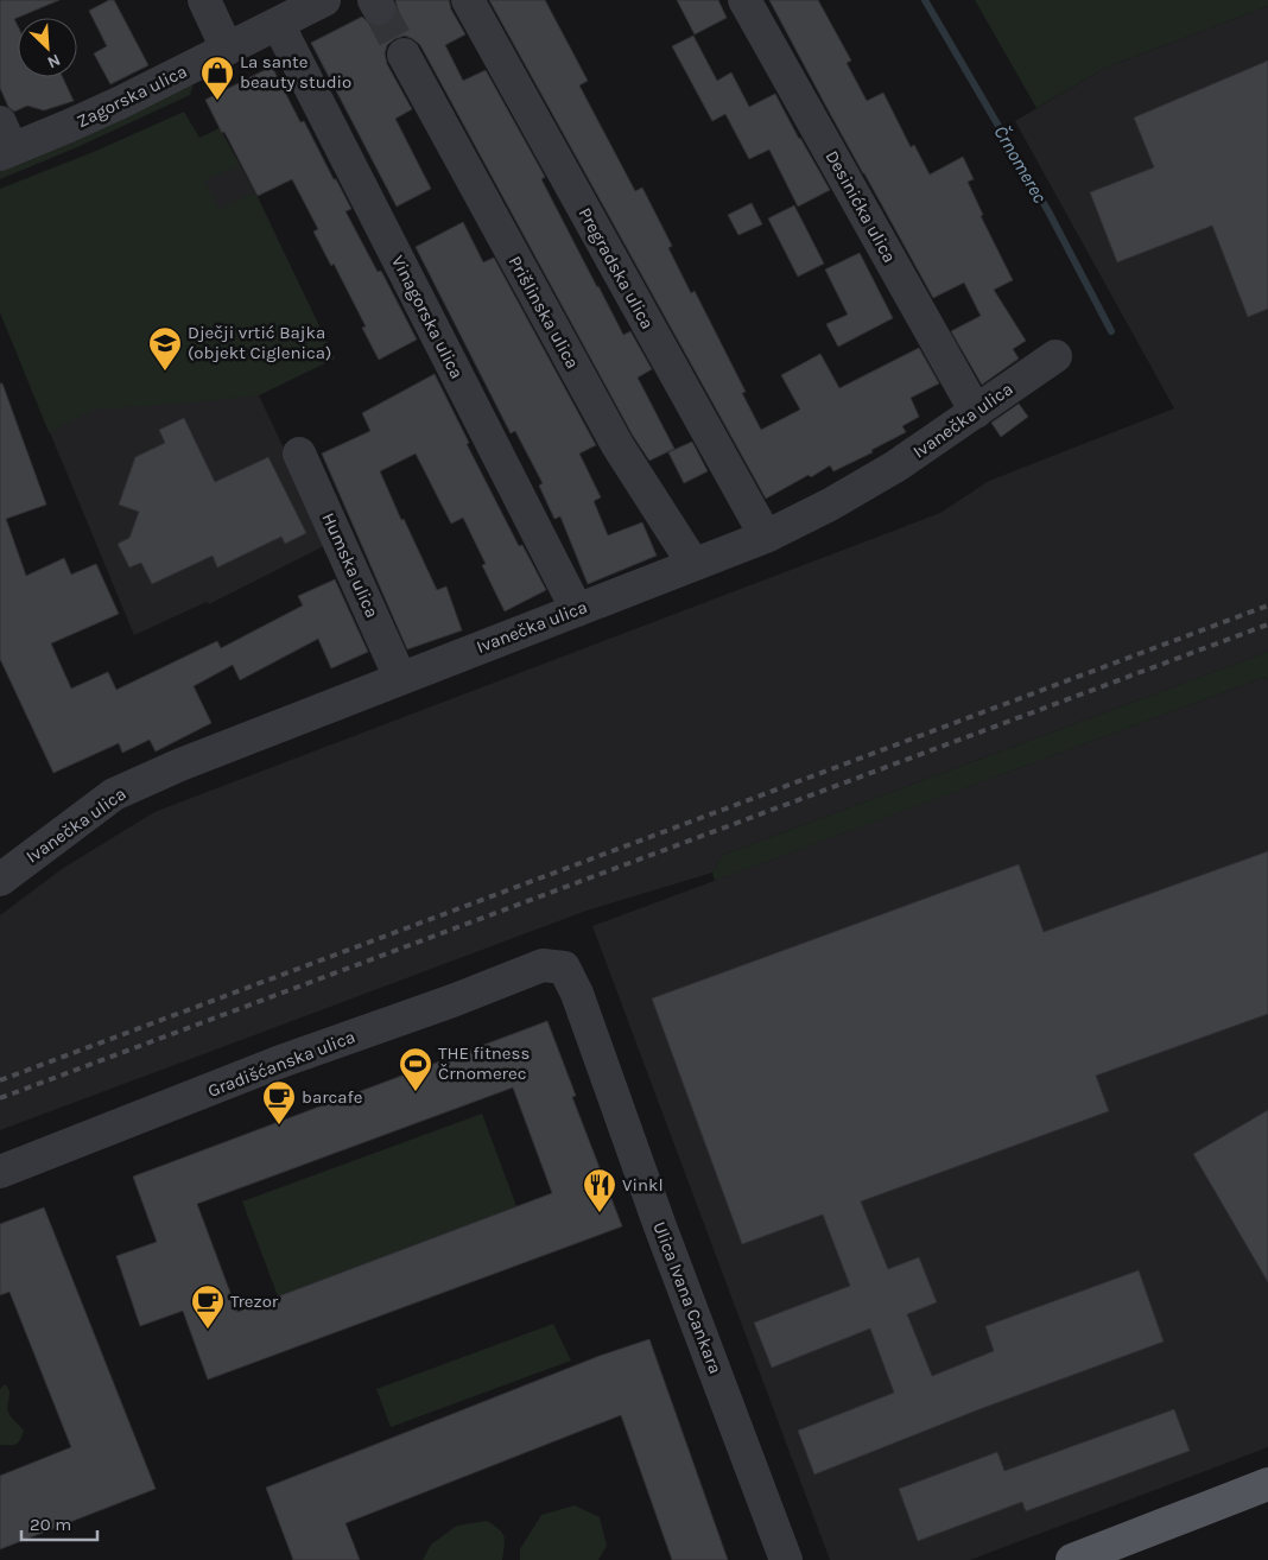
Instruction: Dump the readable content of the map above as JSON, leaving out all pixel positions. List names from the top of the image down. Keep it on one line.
{"streets":{"street":["Zagorska ulica","Desinićka ulica","Pregradska ulica","Prišlinska ulica","Vinagorska ulica","Ivanečka ulica","Humska ulica","Gradišćanska ulica","Ulica Ivana Cankara"]},"crossings":[["Zagorska ulica","Vinagorska ulica"],["Desinićka ulica","Ivanečka ulica"],["Pregradska ulica","Ivanečka ulica"],["Prišlinska ulica","Ivanečka ulica"],["Vinagorska ulica","Ivanečka ulica"],["Ivanečka ulica","Humska ulica"],["Gradišćanska ulica","Ulica Ivana Cankara"]],"water":["Črnomerec"],"places":{"shop":["La sante beauty studio"],"school or university":["Dječji vrtić Bajka (objekt Ciglenica)"],"sports":["THE fitness Črnomerec"],"cafe":["barcafe","Trezor"],"restaurant":["Vinkl"]},"scale_bar":"20 m","north":"bottom right"}
